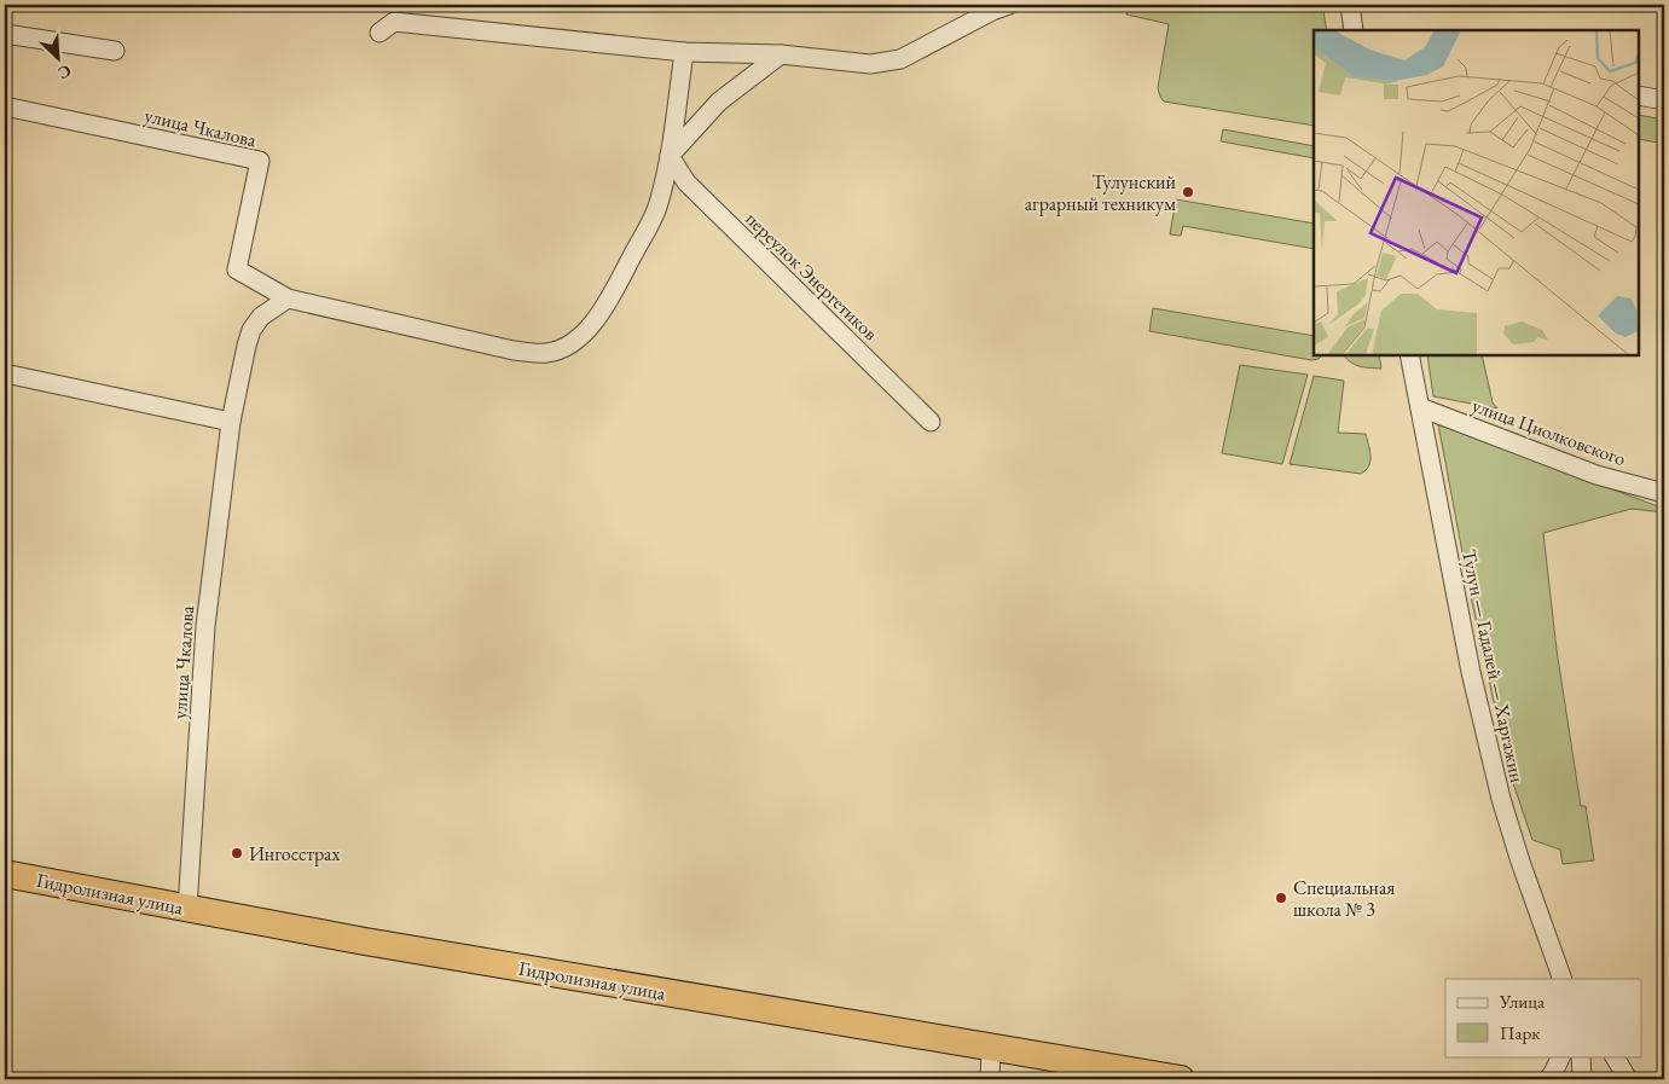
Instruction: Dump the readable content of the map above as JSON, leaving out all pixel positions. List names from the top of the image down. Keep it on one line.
{"streets":{"highway":["Гидролизная улица"],"street":["улица Чкалова","переулок Энергетиков","улица Циолковского","Тулун — Гадалей — Харгажин"]},"crossings":[["улица Чкалова","переулок Энергетиков"],["улица Чкалова","Гидролизная улица"],["улица Циолковского","Тулун — Гадалей — Харгажин"]],"places":["Тулунский аграрный техникум","Ингосстрах","Специальная школа № 3"],"legend":["Улица","Парк"],"north":"bottom right"}
